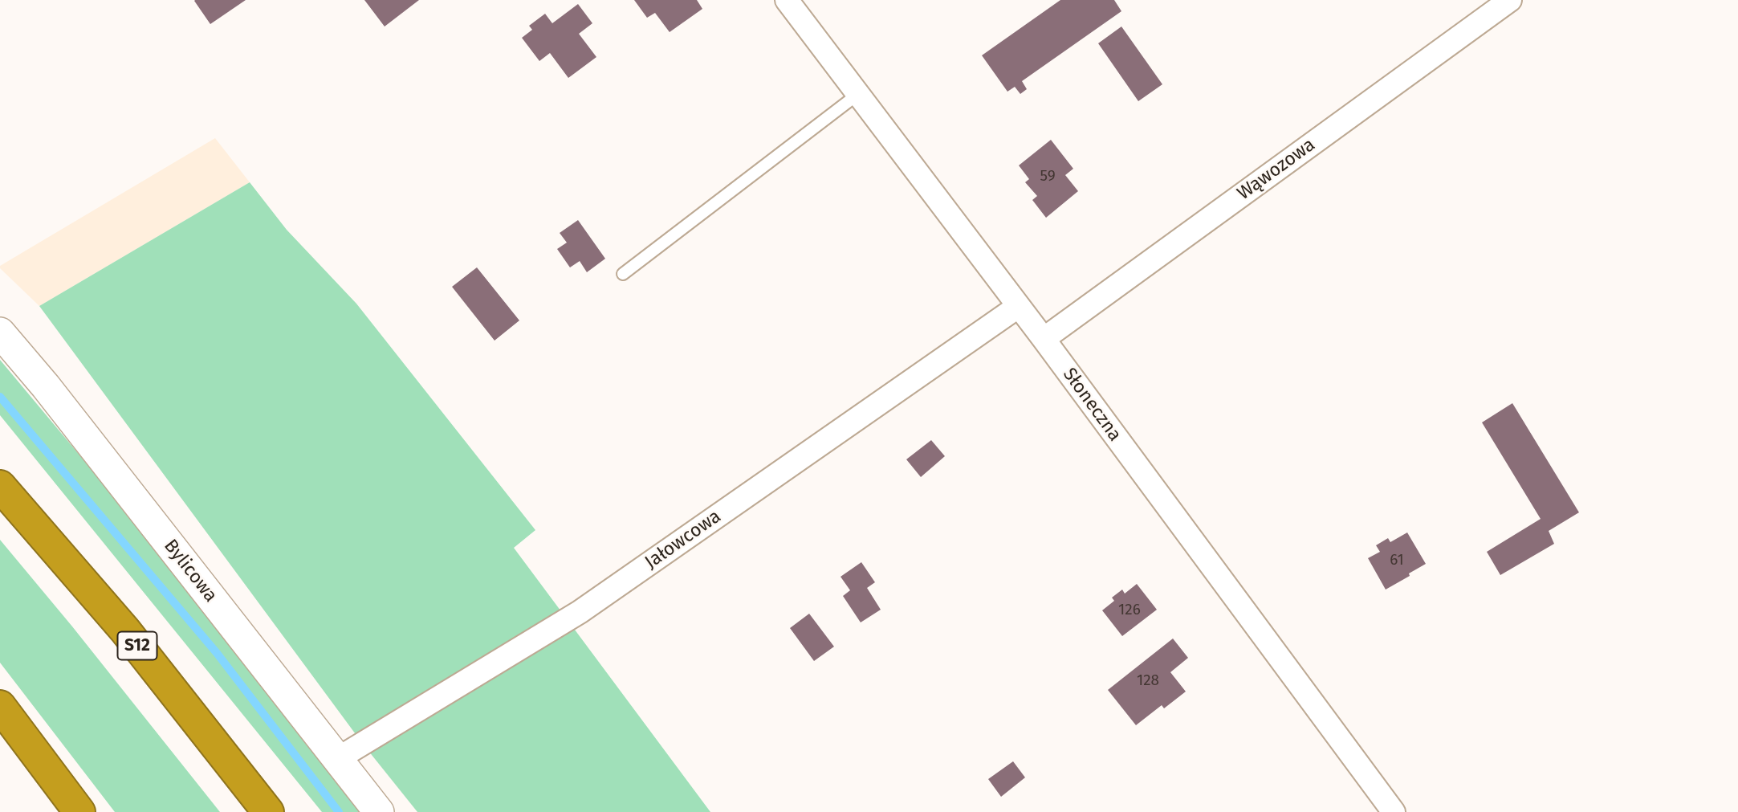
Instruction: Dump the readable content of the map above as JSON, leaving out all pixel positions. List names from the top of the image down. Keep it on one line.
{"streets":{"highway":["S12"],"street":["Wąwozowa","Słoneczna","Jałowcowa","Bylicowa"]},"crossings":[["Wąwozowa","Słoneczna"],["Słoneczna","Jałowcowa"],["Jałowcowa","Bylicowa"]],"house_numbers":["59","61","126","128"]}
